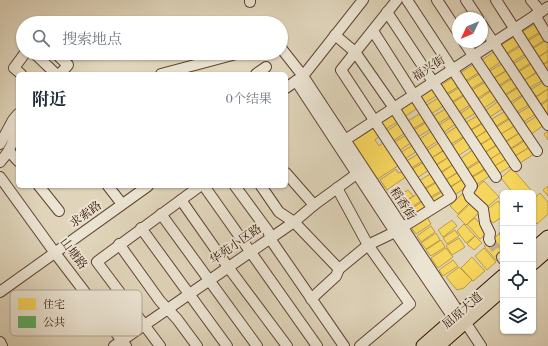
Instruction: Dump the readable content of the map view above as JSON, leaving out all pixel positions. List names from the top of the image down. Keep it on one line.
{"streets":{"main road":["屈原大道"],"street":["福兴街","稻香街","求索路","华苑小区路","山塘路"]},"crossings":[["福兴街","稻香街"],["稻香街","华苑小区路"],["稻香街","屈原大道"],["求索路","山塘路"]],"legend":["住宅","公共"],"north":"bottom left","page":{"search":"搜索地点","heading":["附近","0个结果"],"map_buttons":["+","−"]}}
